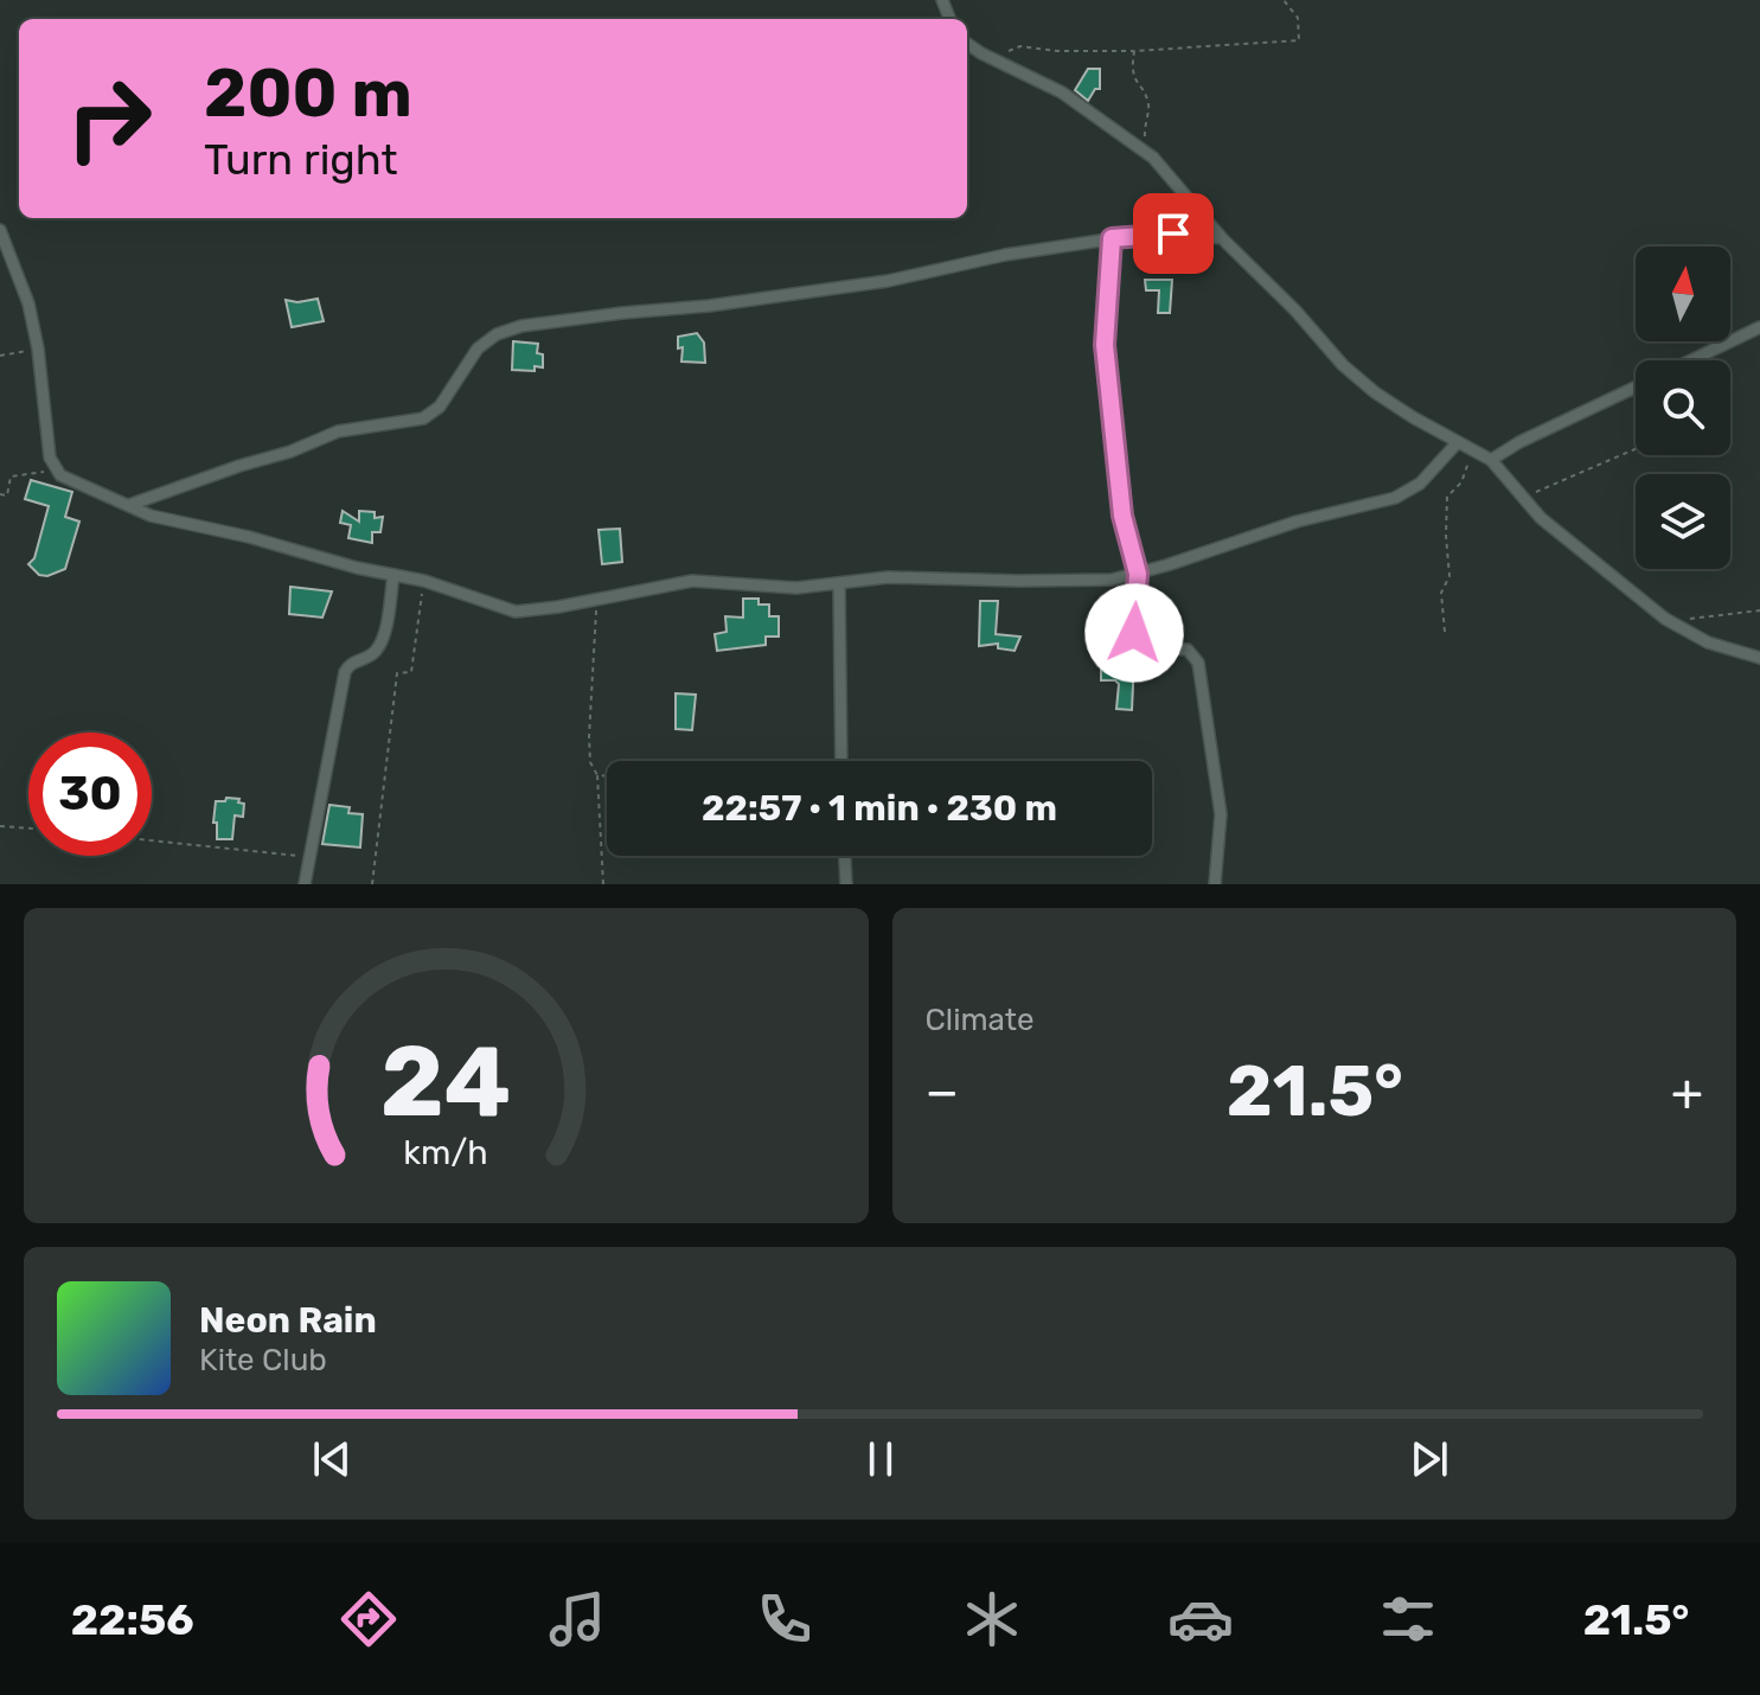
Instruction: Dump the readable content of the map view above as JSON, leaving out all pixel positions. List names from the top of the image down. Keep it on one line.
{"north":"top","page":{"turn":["200 m","Turn right"],"limit":"30","trip":"22:57 · 1 min · 230 m","tile":"Climate","heat":["−","21.5°","+"],"song":["Neon Rain","Kite Club"],"tabs":["22:56","21.5°"],"gauge":["24","km/h"]}}
